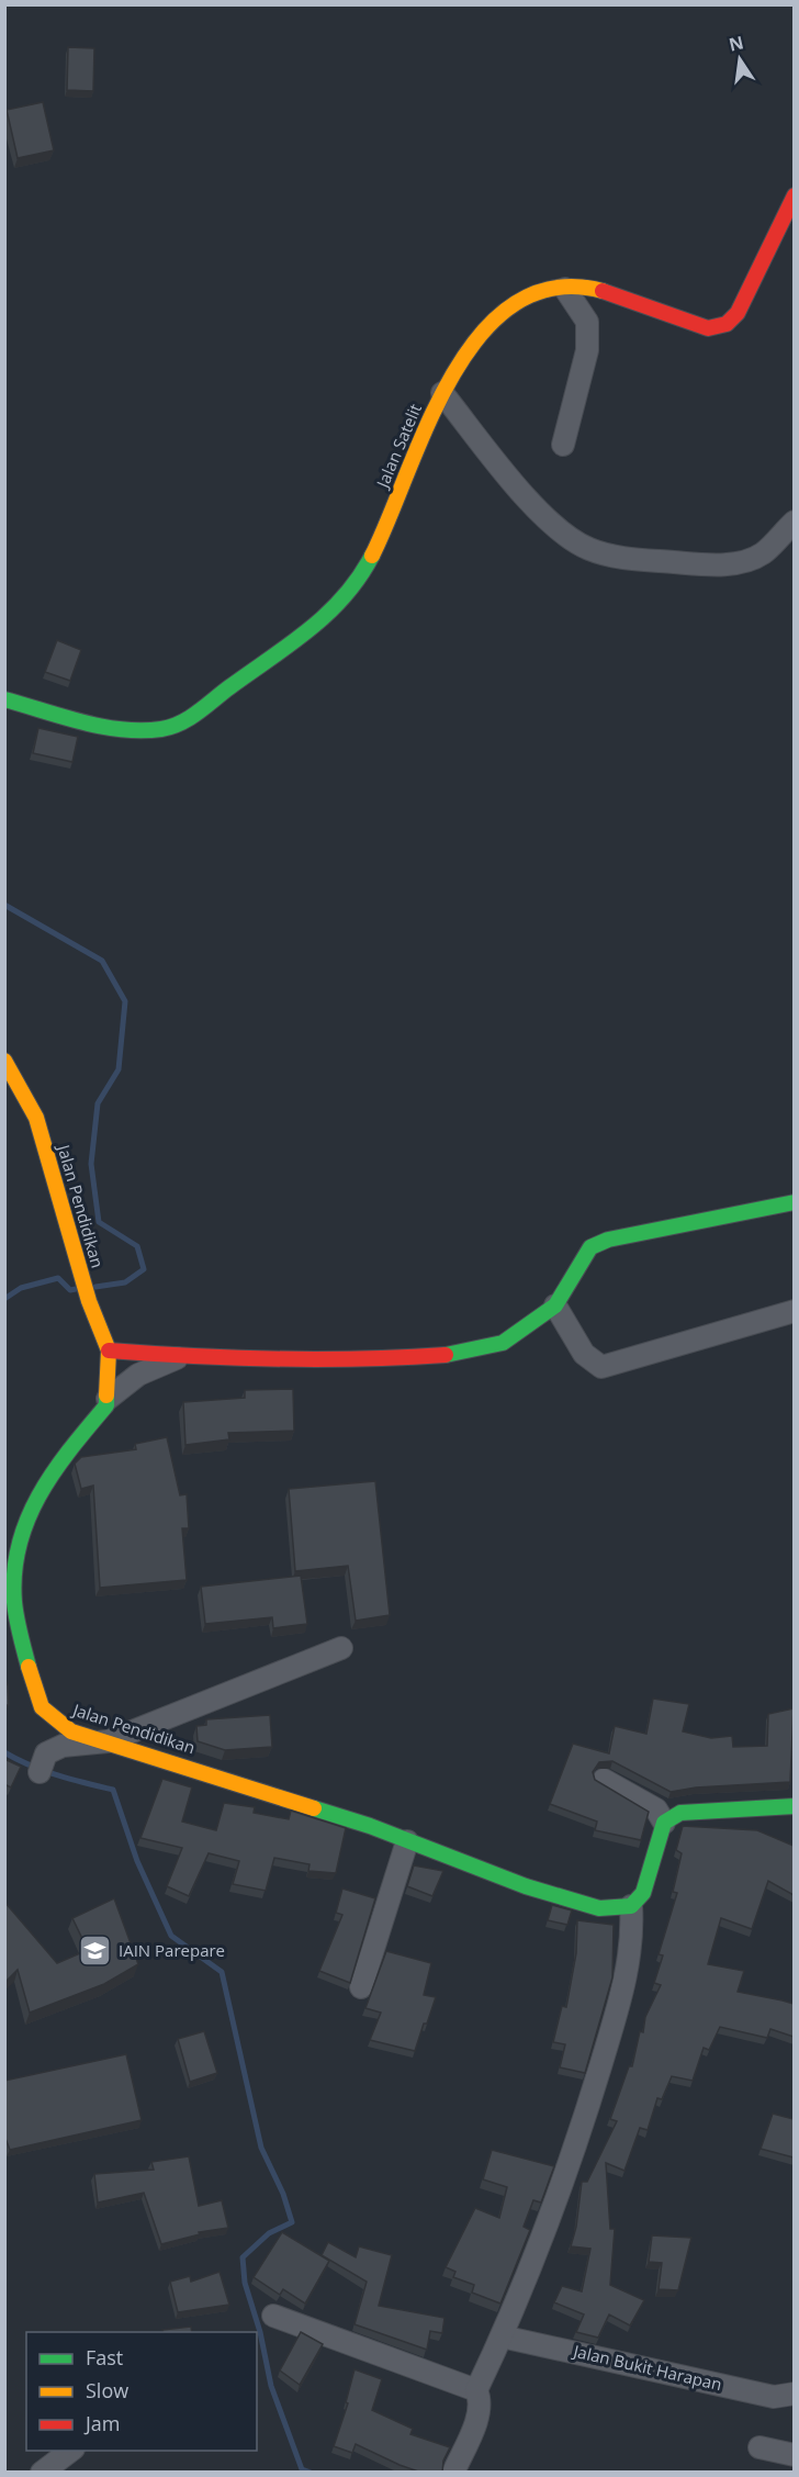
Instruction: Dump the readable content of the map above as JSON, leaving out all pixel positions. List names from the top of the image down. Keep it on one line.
{"streets":{"street":["Jalan Satelit","Jalan Pendidikan","Jalan Bukit Harapan"]},"places":{"school or university":["IAIN Parepare"]},"legend":["Fast","Slow","Jam"],"north":"top"}
